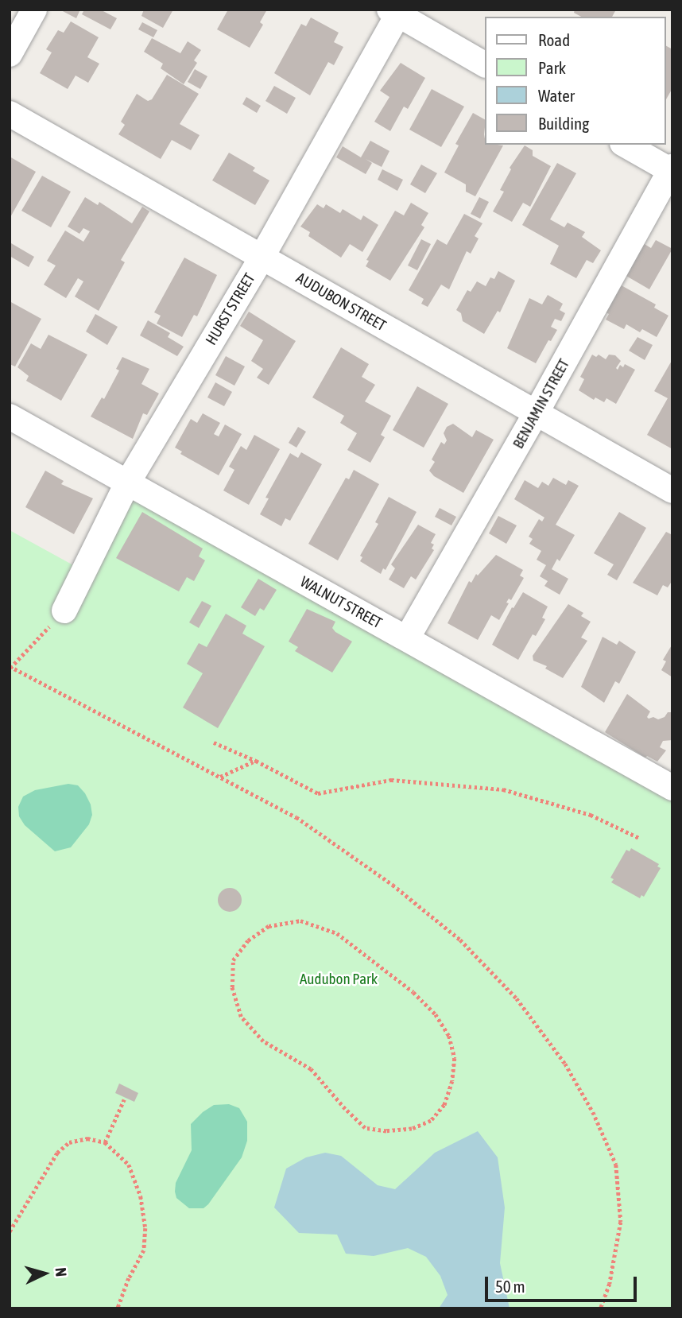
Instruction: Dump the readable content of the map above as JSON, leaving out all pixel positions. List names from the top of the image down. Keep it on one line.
{"streets":{"street":["AUDUBON STREET","HURST STREET","BENJAMIN STREET","WALNUT STREET"]},"crossings":[["AUDUBON STREET","HURST STREET"],["AUDUBON STREET","BENJAMIN STREET"],["HURST STREET","WALNUT STREET"],["BENJAMIN STREET","WALNUT STREET"]],"parks":["Audubon Park"],"legend":["Road","Park","Water","Building"],"scale_bar":"50 m","north":"right"}
